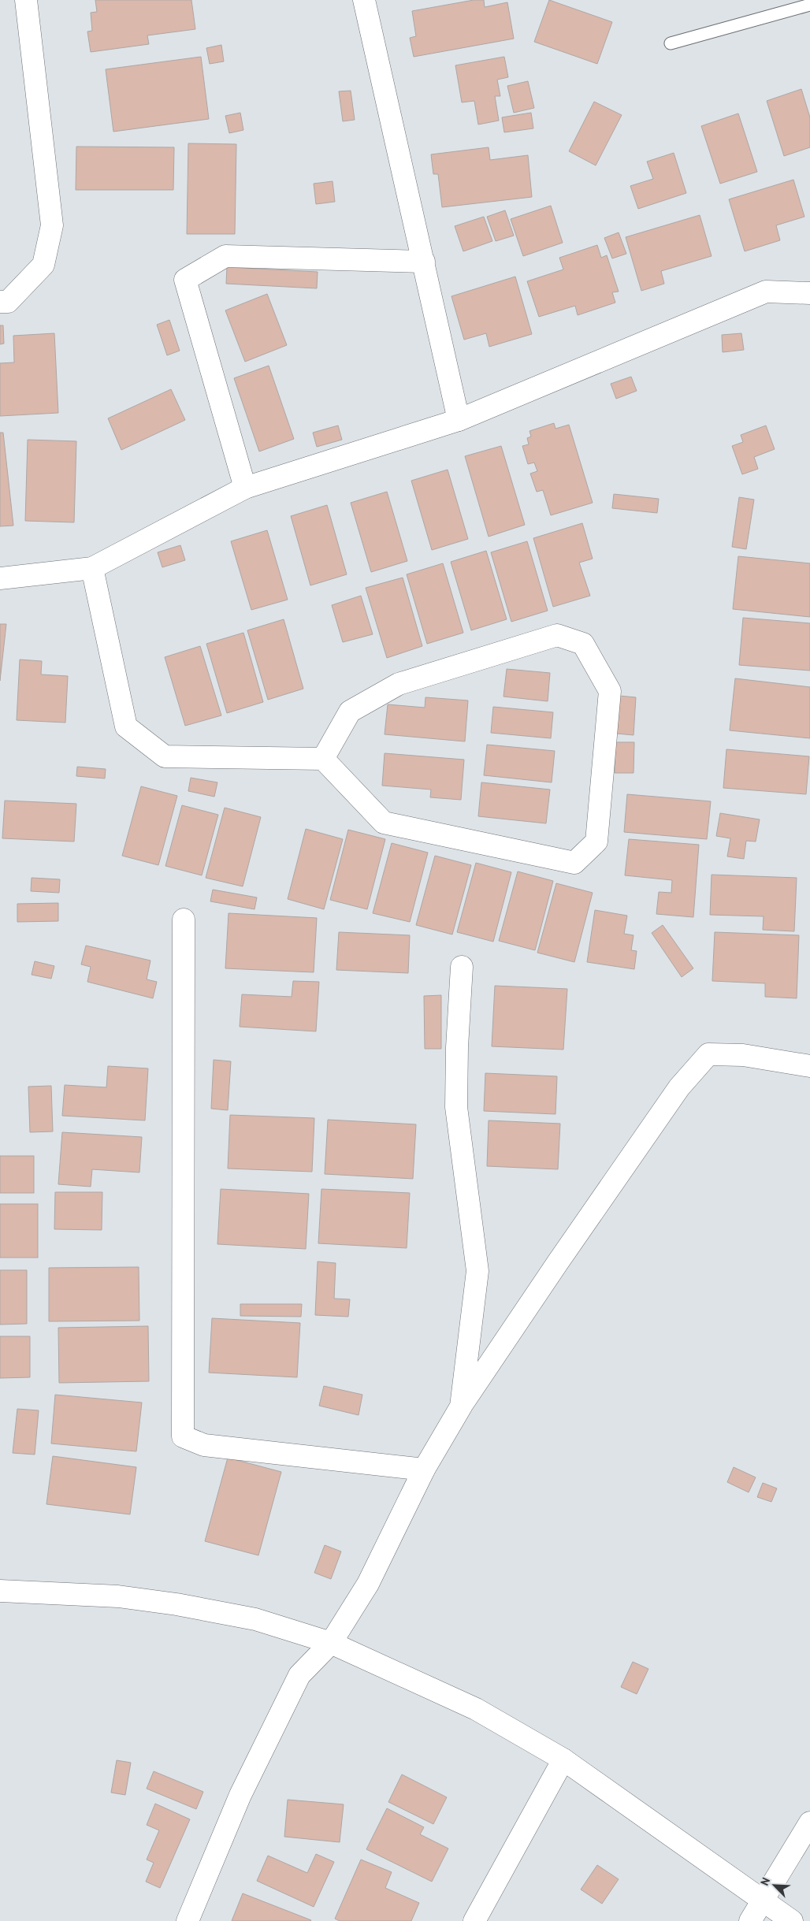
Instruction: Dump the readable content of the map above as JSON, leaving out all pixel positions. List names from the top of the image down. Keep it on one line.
{"north":"top left"}
